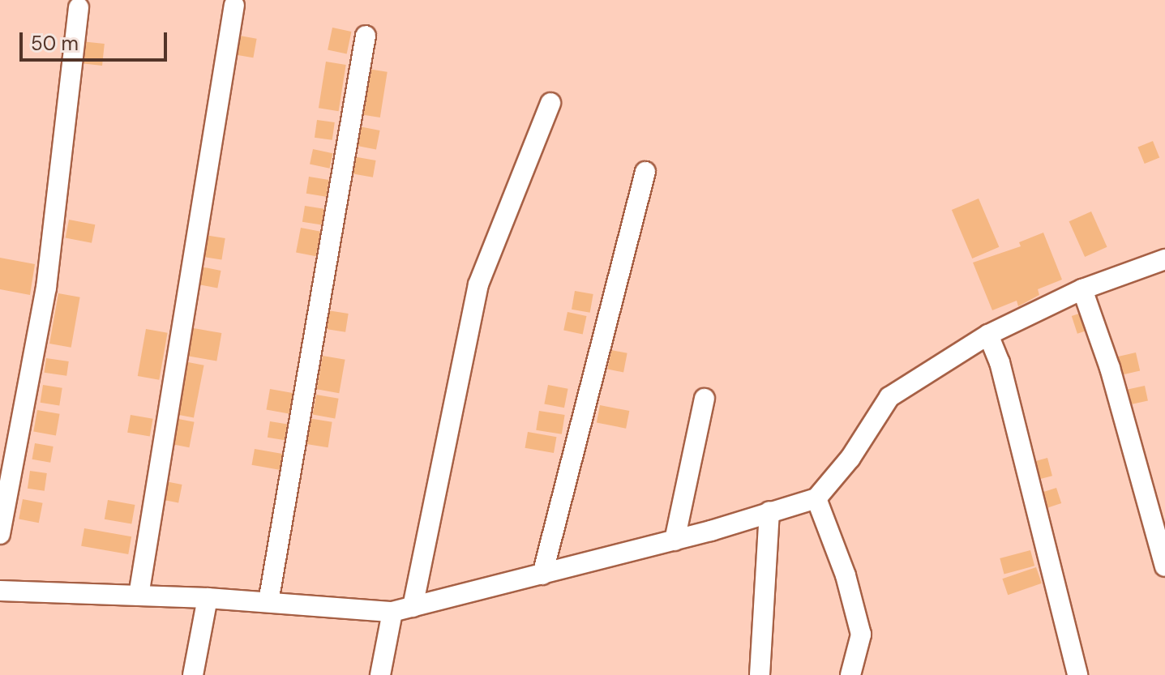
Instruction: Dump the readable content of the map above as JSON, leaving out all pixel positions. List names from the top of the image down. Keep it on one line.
{"scale_bar":"50 m"}
